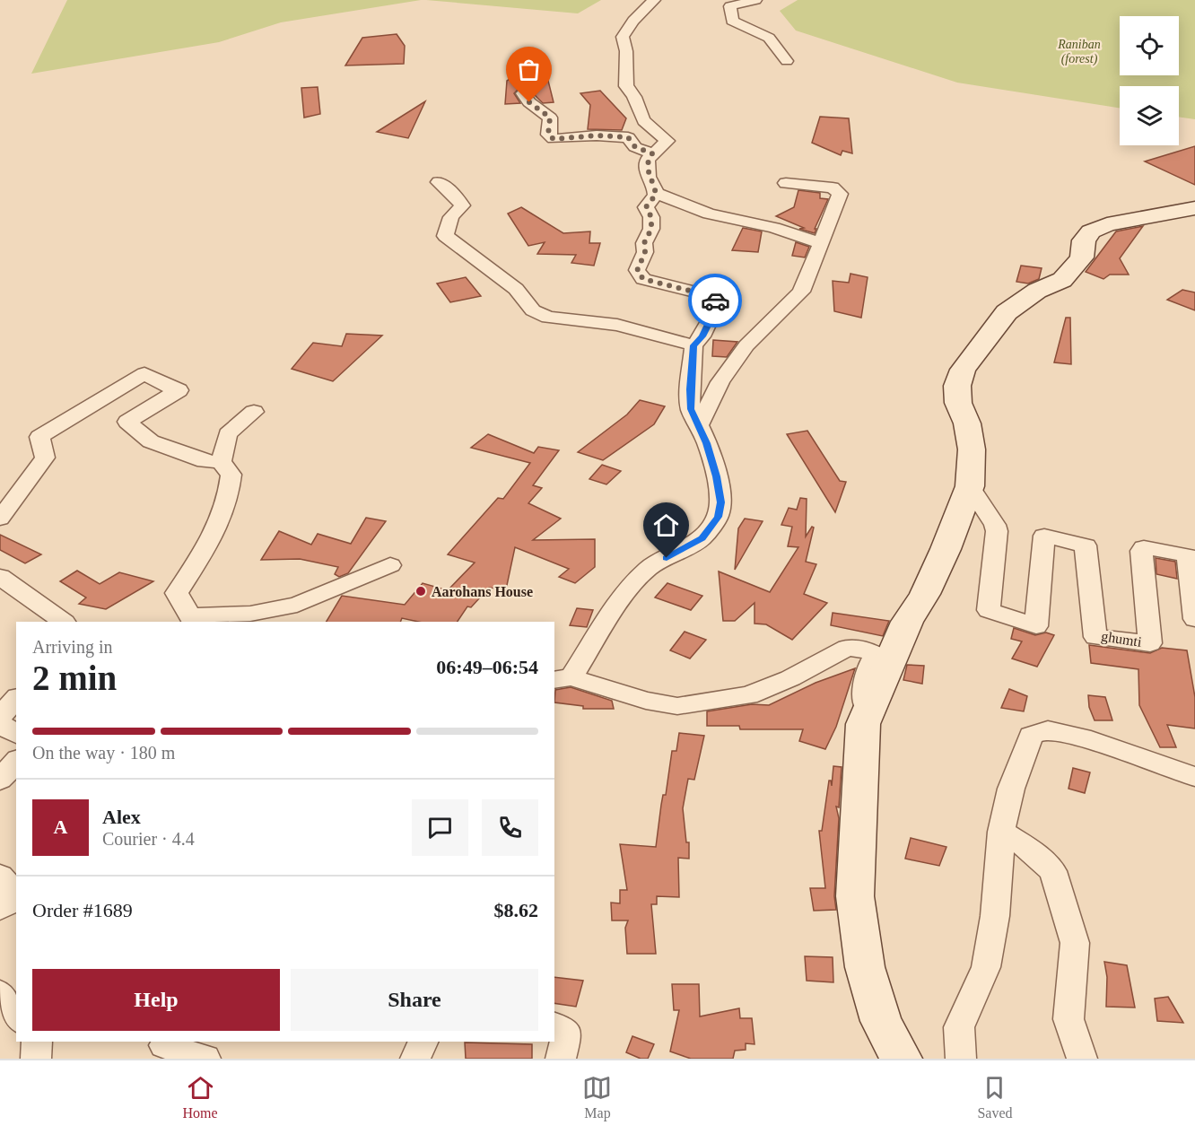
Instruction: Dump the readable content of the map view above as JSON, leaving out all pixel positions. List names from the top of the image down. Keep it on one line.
{"streets":{"street":["ghumti"]},"parks":["Raniban (forest)"],"places":["Aarohans House"],"page":{"heading":["2 min","Arriving in","06:49–06:54"],"panel":["Alex","Courier · 4.4","Order #1689","$8.62"],"bar":"On the way · 180 m","round":"A","buttons":["Help","Share"],"tabs":["Home","Map","Saved"]}}
